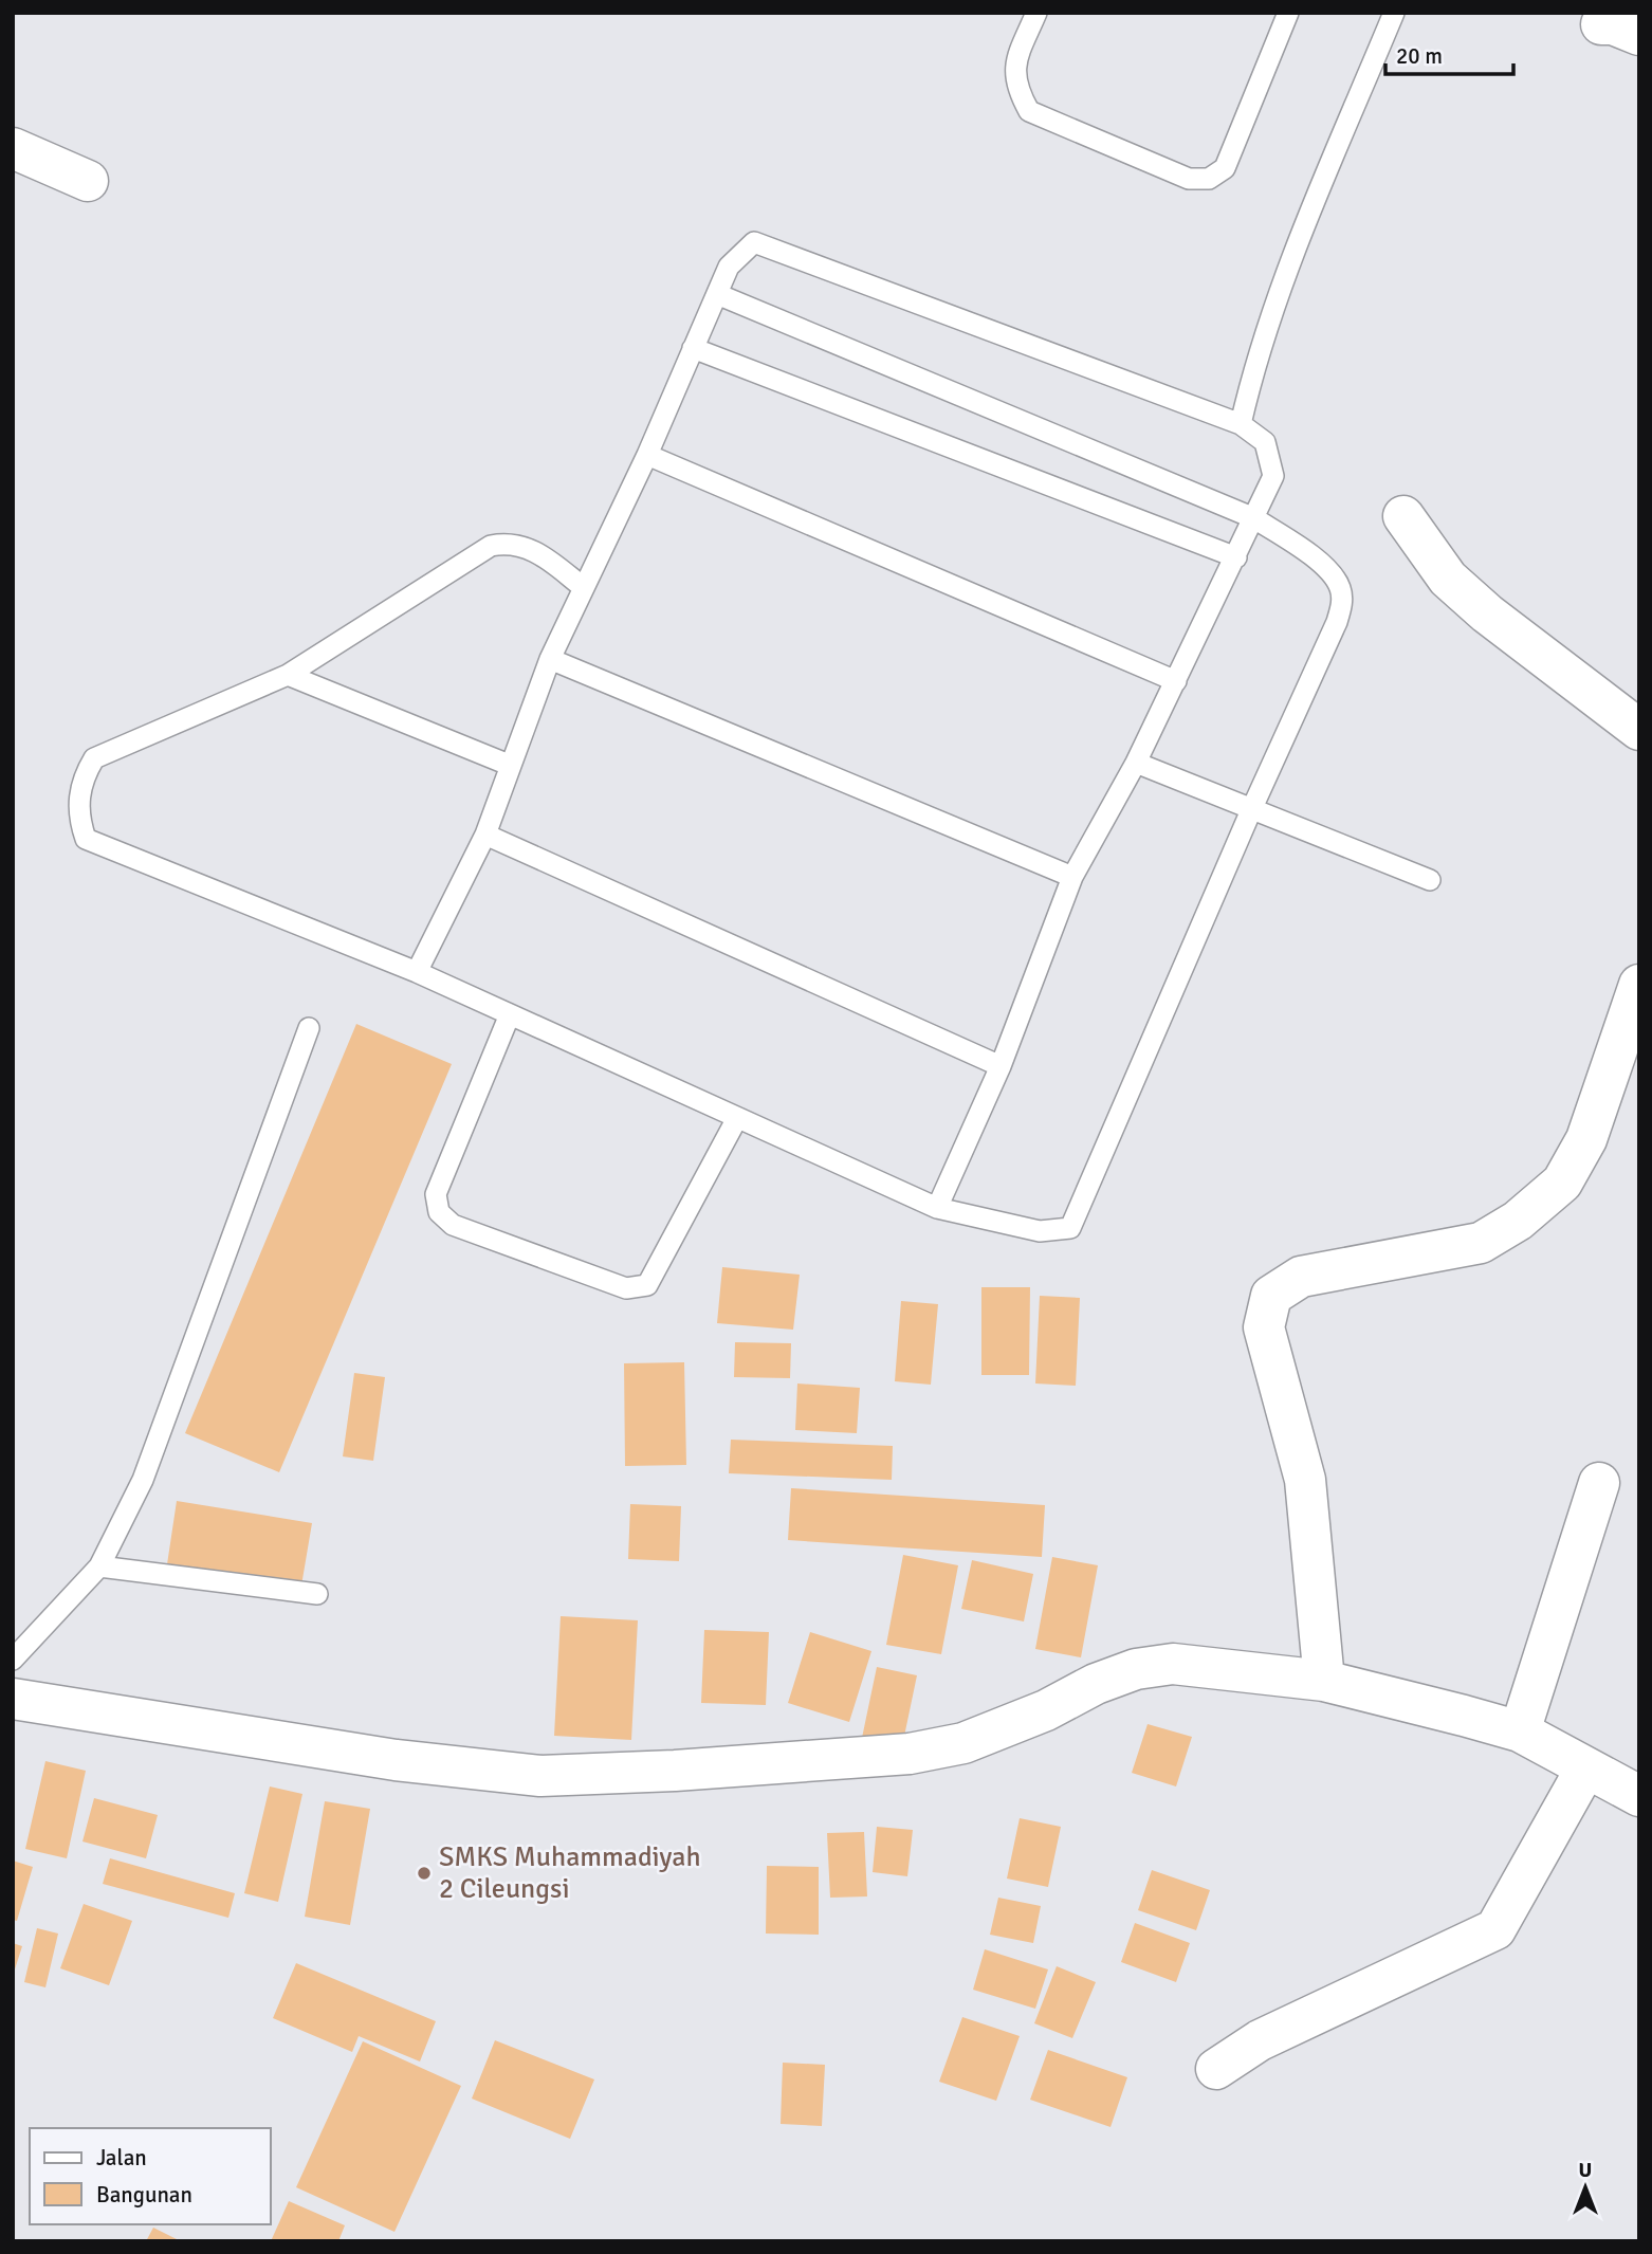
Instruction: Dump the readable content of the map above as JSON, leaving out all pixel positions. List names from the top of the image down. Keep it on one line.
{"places":["SMKS Muhammadiyah 2 Cileungsi"],"legend":["Jalan","Bangunan"],"scale_bar":"20 m","north":"top"}
